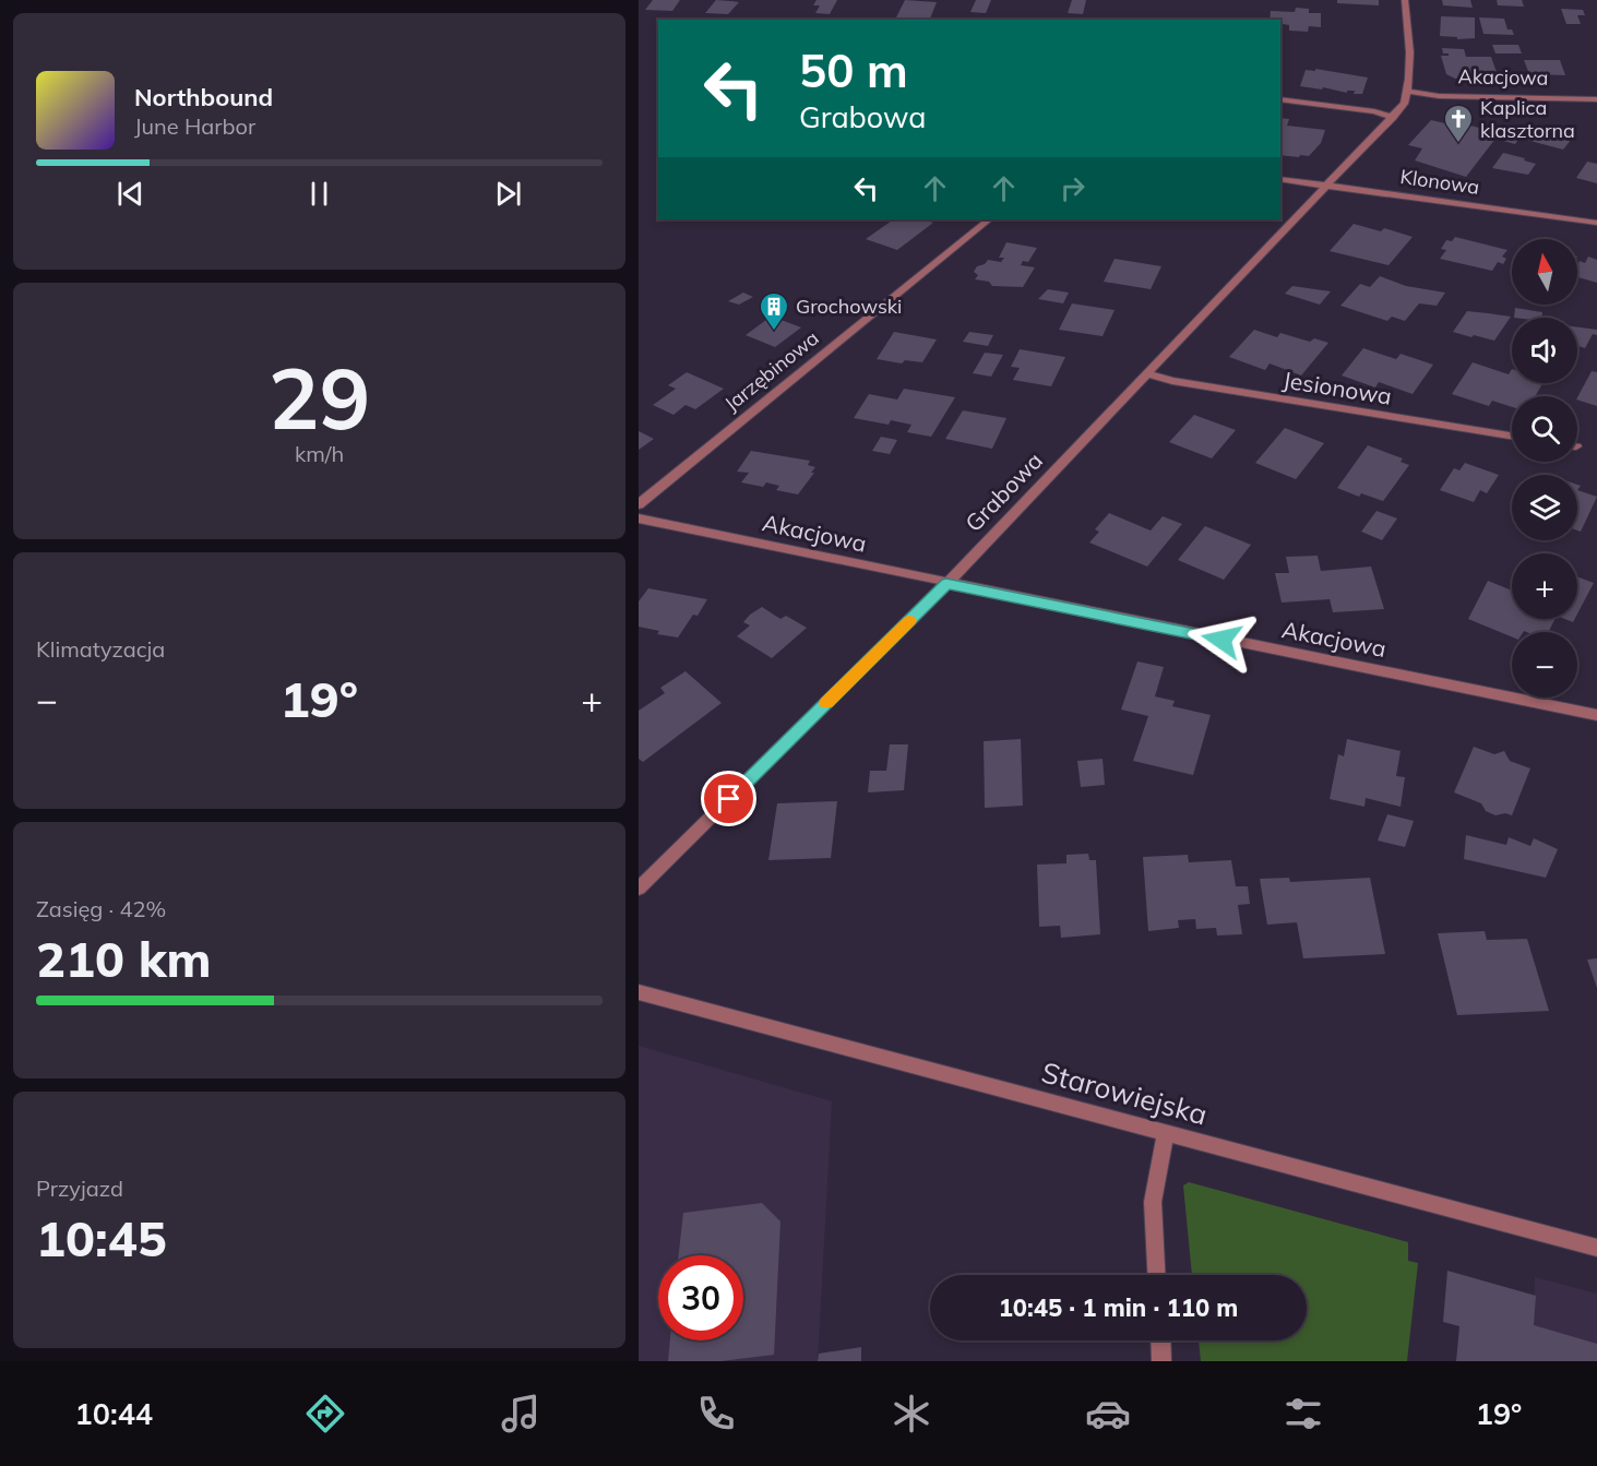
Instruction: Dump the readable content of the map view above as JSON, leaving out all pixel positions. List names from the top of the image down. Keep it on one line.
{"streets":{"street":["Akacjowa","Klonowa","Jarzębinowa","Jesionowa","Grabowa","Starowiejska"]},"crossings":[["Akacjowa","Grabowa"],["Klonowa","Grabowa"],["Jesionowa","Grabowa"]],"places":{"church":["Kaplica klasztorna"],"building":["Grochowski"]},"north":"top","page":{"turn":["50 m","Grabowa"],"song":["Northbound","June Harbor"],"map_buttons":["+","−"],"tile":[["29","km/h"],"Klimatyzacja",["Zasięg · 42%","210 km"],["Przyjazd","10:45"]],"heat":["−","19°","+"],"limit":"30","trip":"10:45 · 1 min · 110 m","tabs":["10:44","19°"]}}
